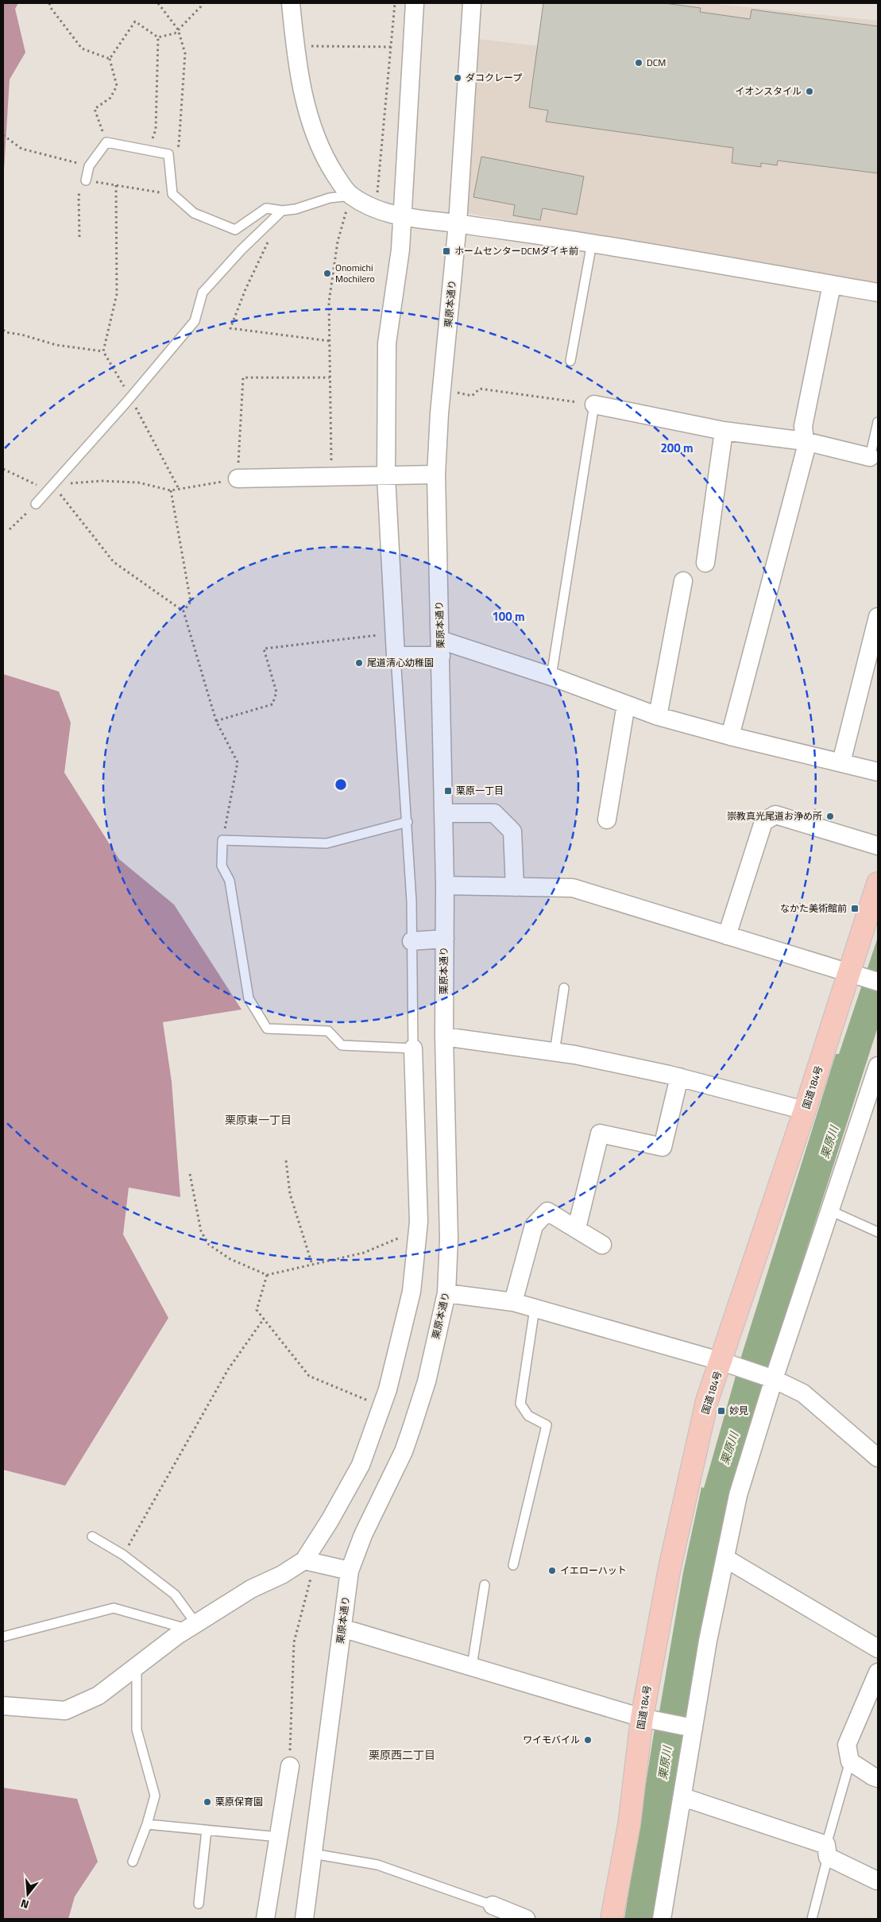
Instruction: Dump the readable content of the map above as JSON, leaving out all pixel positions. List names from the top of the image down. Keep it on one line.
{"streets":{"highway":["国道184号"],"street":["栗原本通り"]},"districts":["栗原東一丁目","栗原西二丁目"],"water":["栗原川"],"places":{"other":["DCM","ダコクレープ","イオンスタイル","Onomichi Mochilero","尾道清心幼稚園","崇教真光尾道お浄め所","イエローハット","ワイモバイル","栗原保育園"],"transit":["ホームセンターDCMダイキ前","栗原一丁目","なかた美術館前","妙見"]},"north":"bottom","rings":["200 m","100 m"]}
